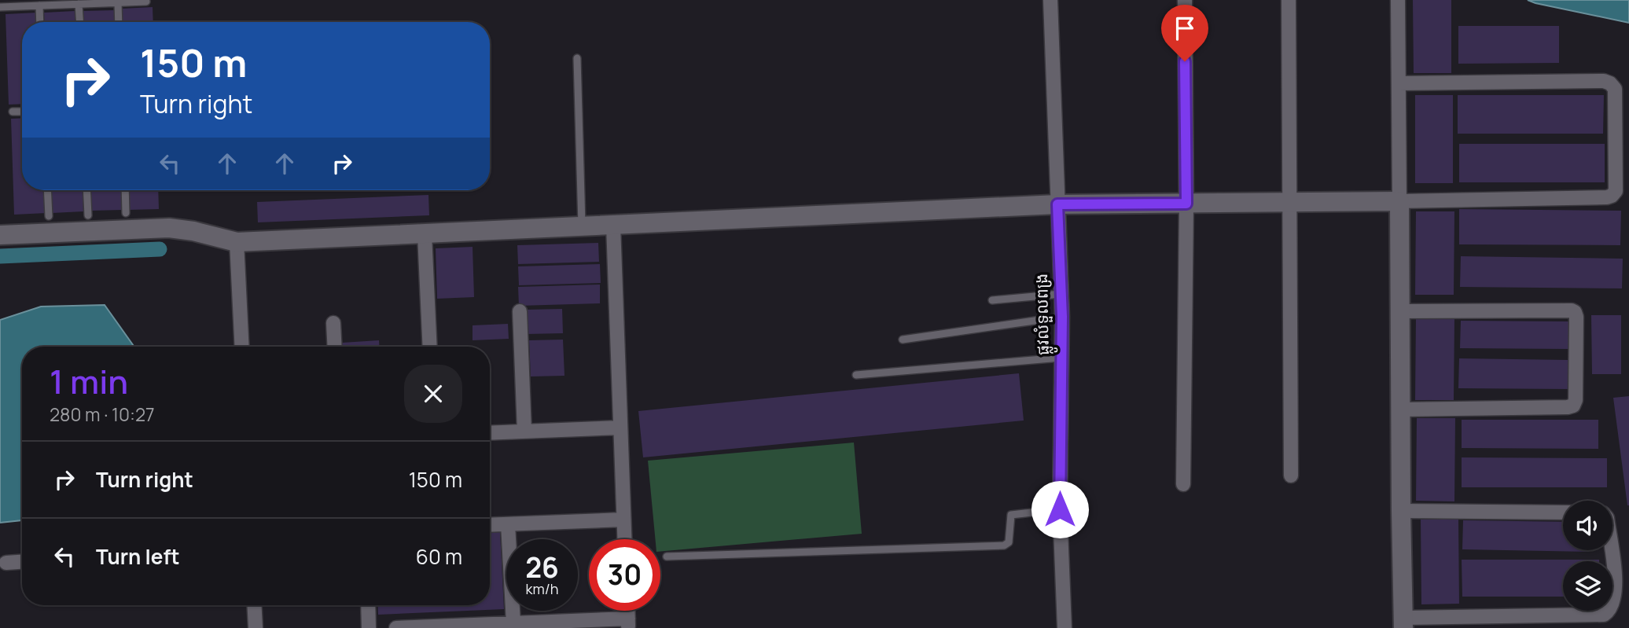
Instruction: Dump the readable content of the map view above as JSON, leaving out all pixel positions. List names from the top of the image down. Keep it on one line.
{"streets":{"street":["ផ្លូវលំទួលពង្រ"]},"page":{"turn":["150 m","Turn right"],"heading":["1 min","280 m · 10:27"],"list":[{"name":"Turn right","value":"150 m"},{"name":"Turn left","value":"60 m"}],"speed":"26 km/h","limit":"30"}}
